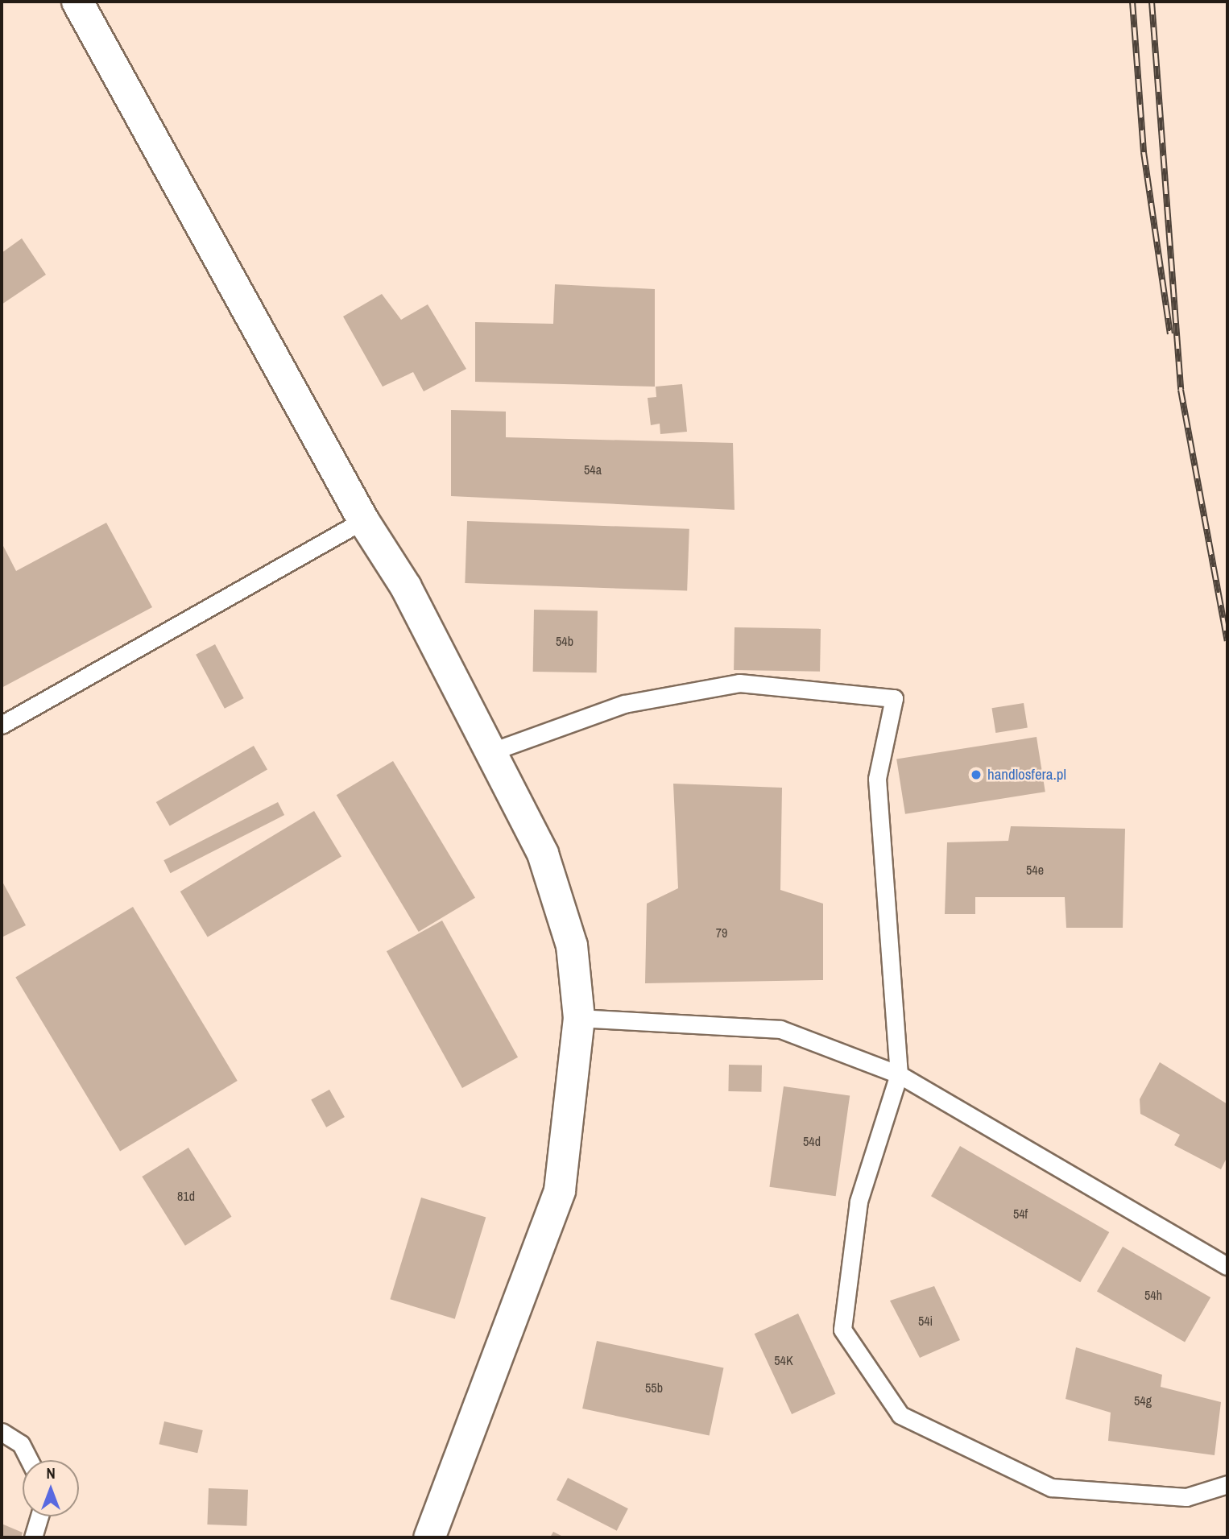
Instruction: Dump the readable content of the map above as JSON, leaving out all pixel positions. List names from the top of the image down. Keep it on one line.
{"places":["handlosfera.pl"],"house_numbers":["54a","54b","54e","79","54d","81d","54f","54h","54i","54K","55b","54g"],"north":"top"}
